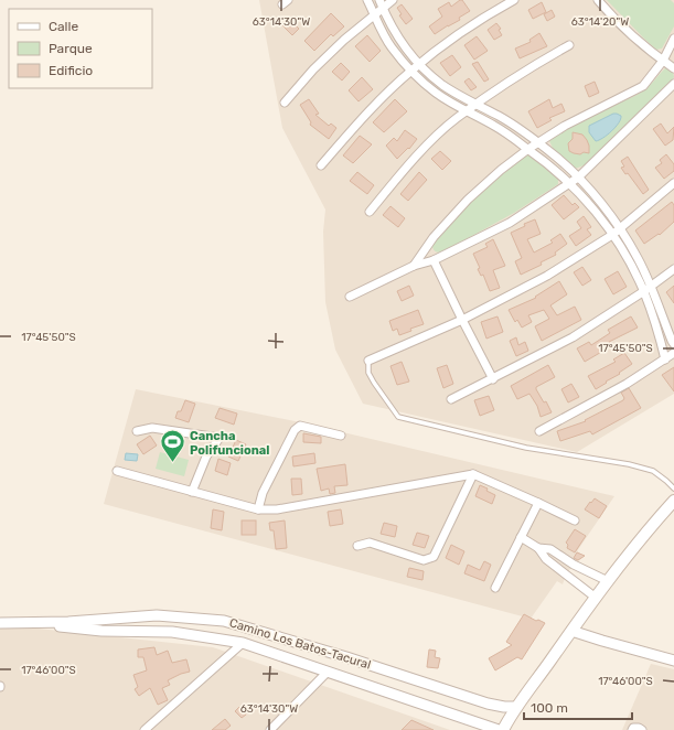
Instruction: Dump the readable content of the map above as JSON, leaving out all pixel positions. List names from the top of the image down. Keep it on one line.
{"streets":{"street":["Camino Los Batos-Tacural"]},"places":{"sports":["Cancha Polifuncional"]},"legend":["Calle","Parque","Edificio"],"scale_bar":"100 m","coordinates":["63°14'30\"W","63°14'20\"W","17°45'50\"S","17°46'00\"S"]}
